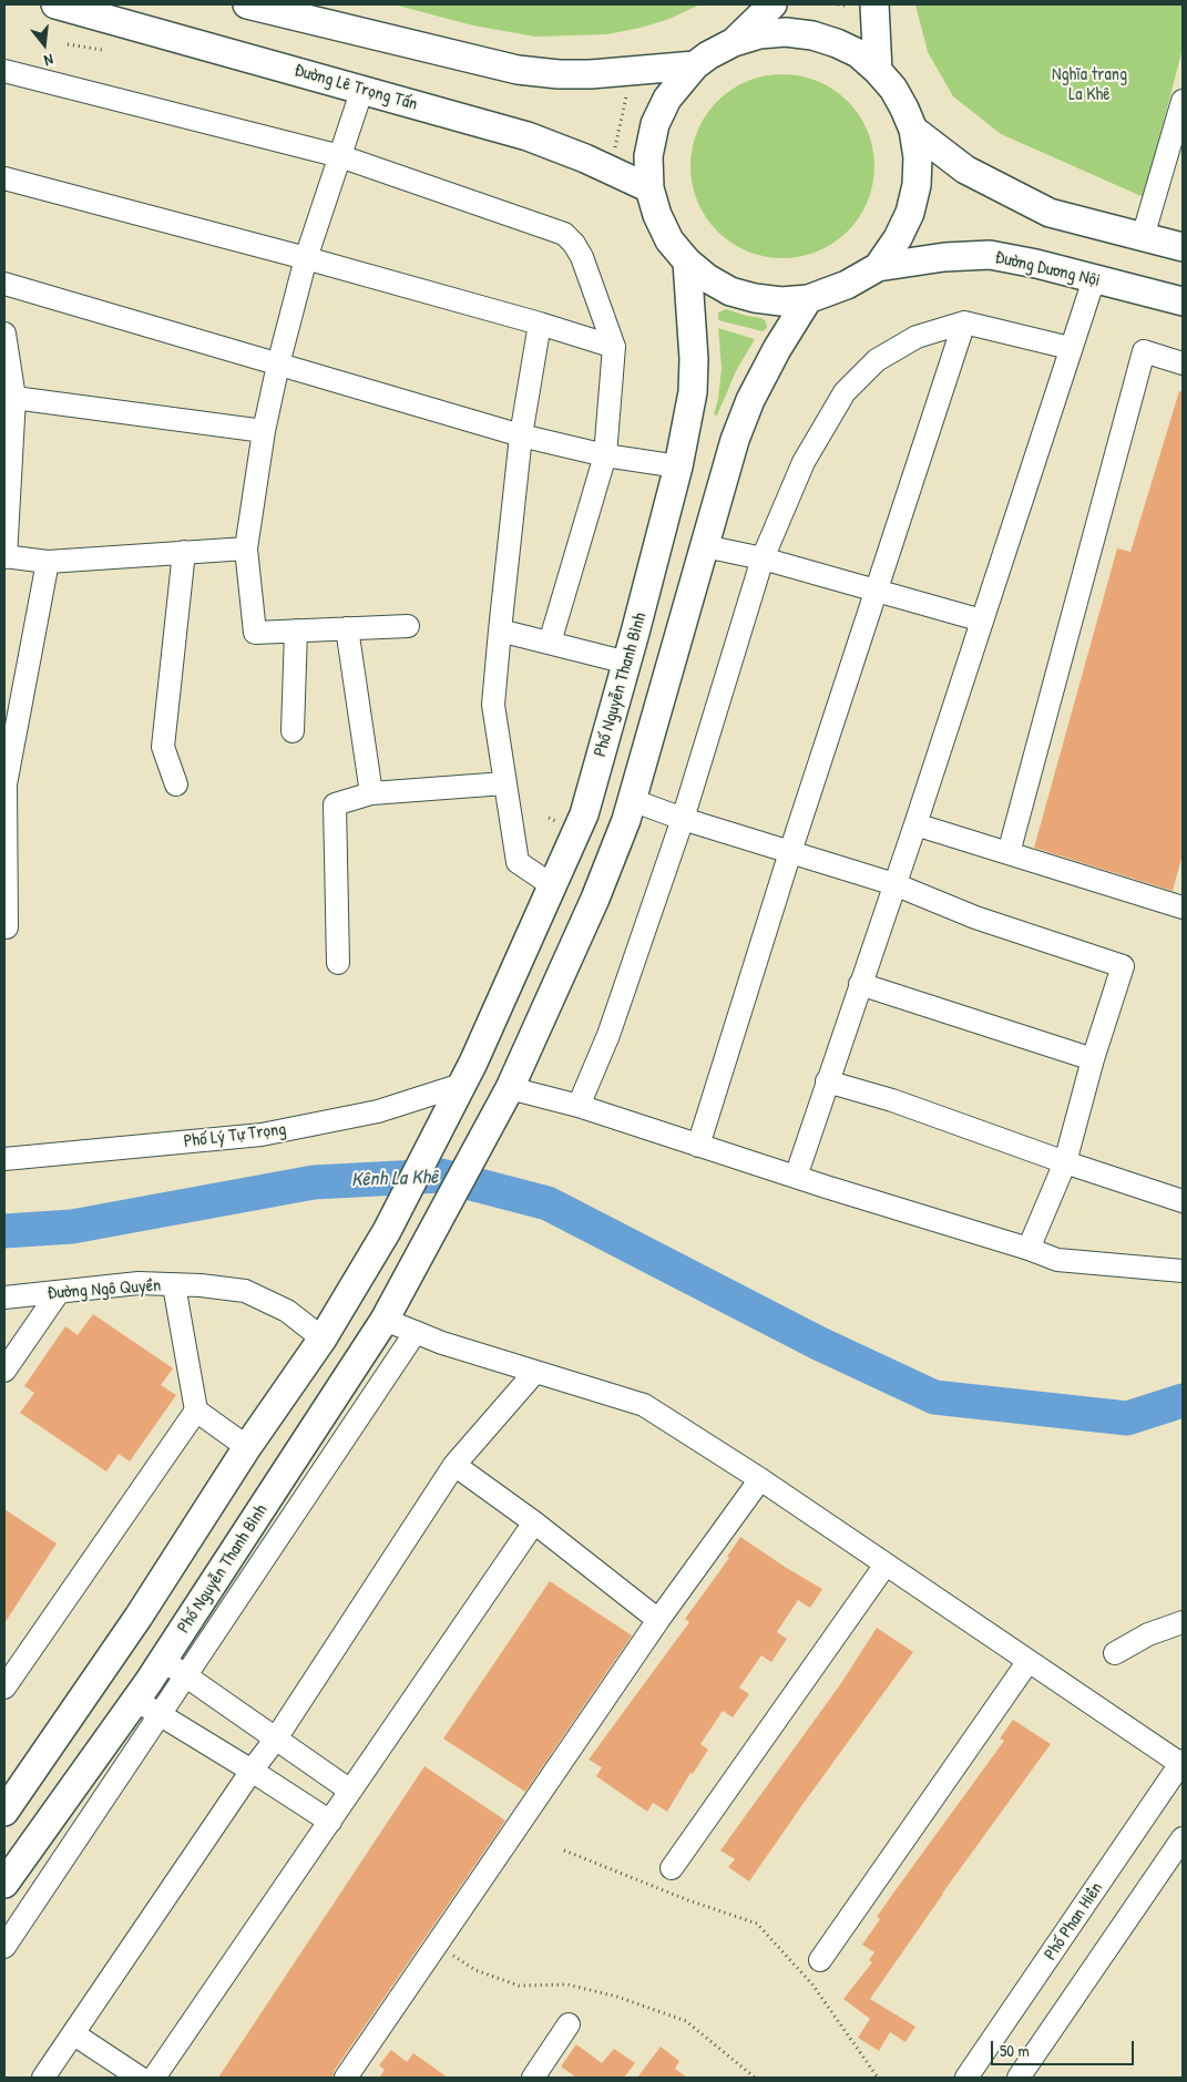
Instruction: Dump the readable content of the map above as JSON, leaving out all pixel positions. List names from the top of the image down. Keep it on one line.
{"streets":{"main road":["Đường Lê Trọng Tấn","Đường Dương Nội","Phố Nguyễn Thanh Bình"],"street":["Phố Lý Tự Trọng","Đường Ngô Quyền","Phố Phan Hiền"]},"crossings":[["Phố Nguyễn Thanh Bình","Phố Lý Tự Trọng"],["Phố Nguyễn Thanh Bình","Đường Ngô Quyền"]],"water":["Kênh La Khê"],"parks":["Nghĩa trang La Khê"],"scale_bar":"50 m","north":"bottom"}
